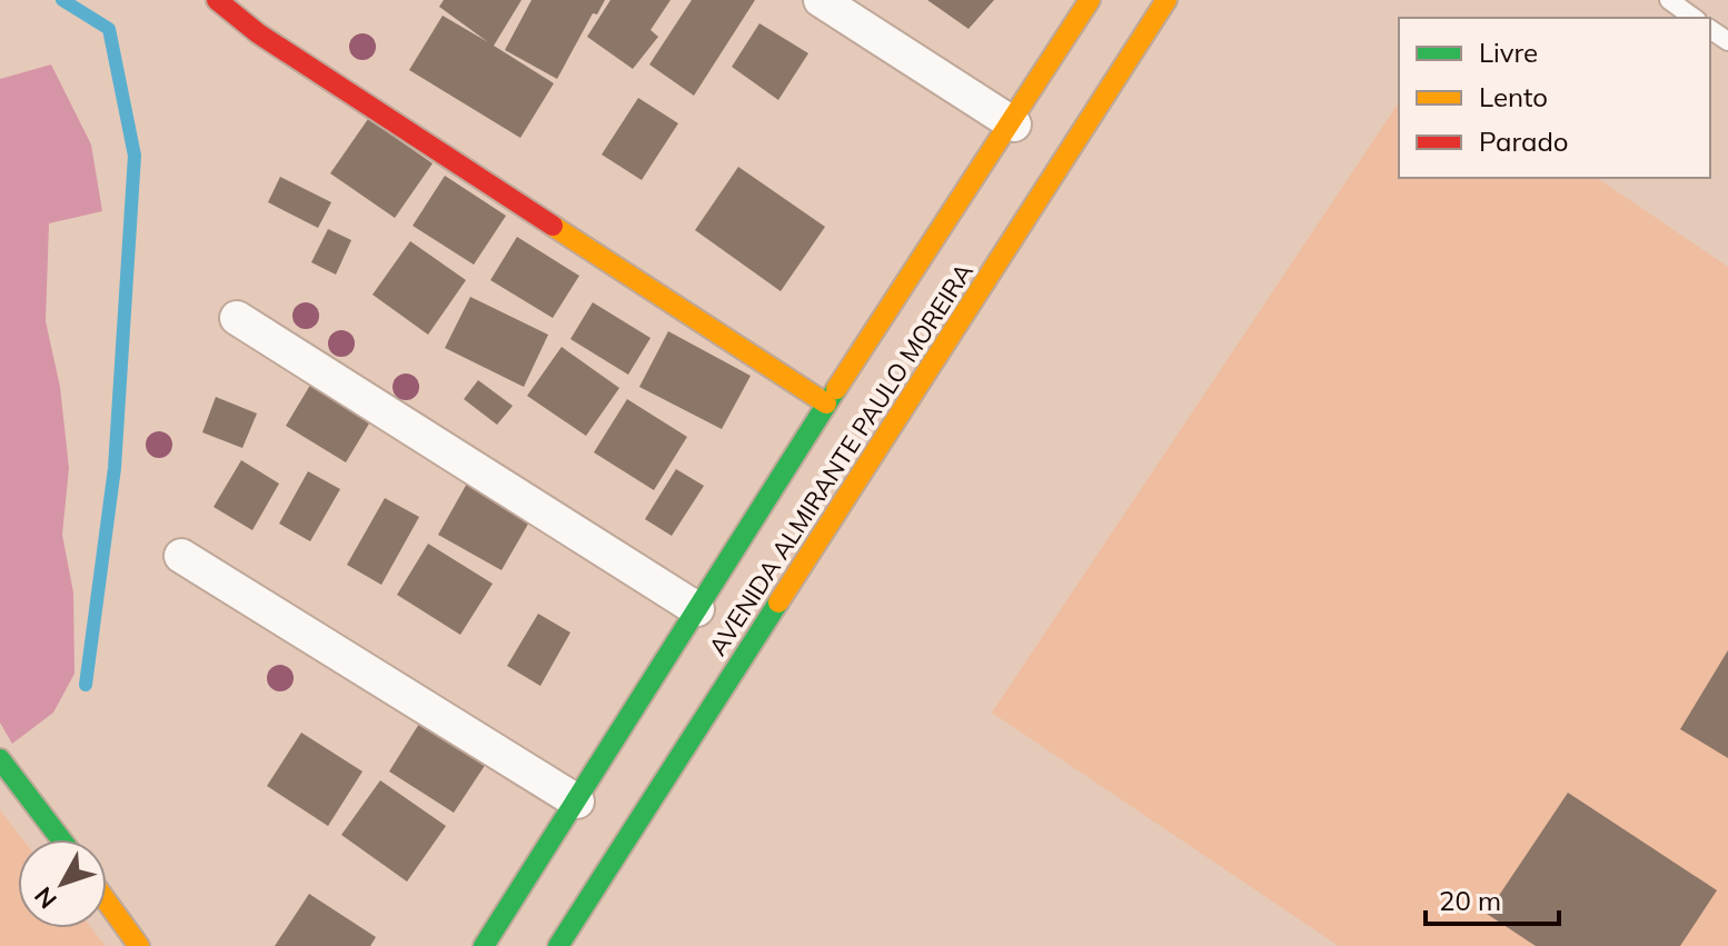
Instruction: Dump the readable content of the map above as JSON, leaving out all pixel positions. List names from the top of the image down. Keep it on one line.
{"streets":{"main road":["AVENIDA ALMIRANTE PAULO MOREIRA"]},"legend":["Livre","Lento","Parado"],"scale_bar":"20 m","north":"bottom left"}
